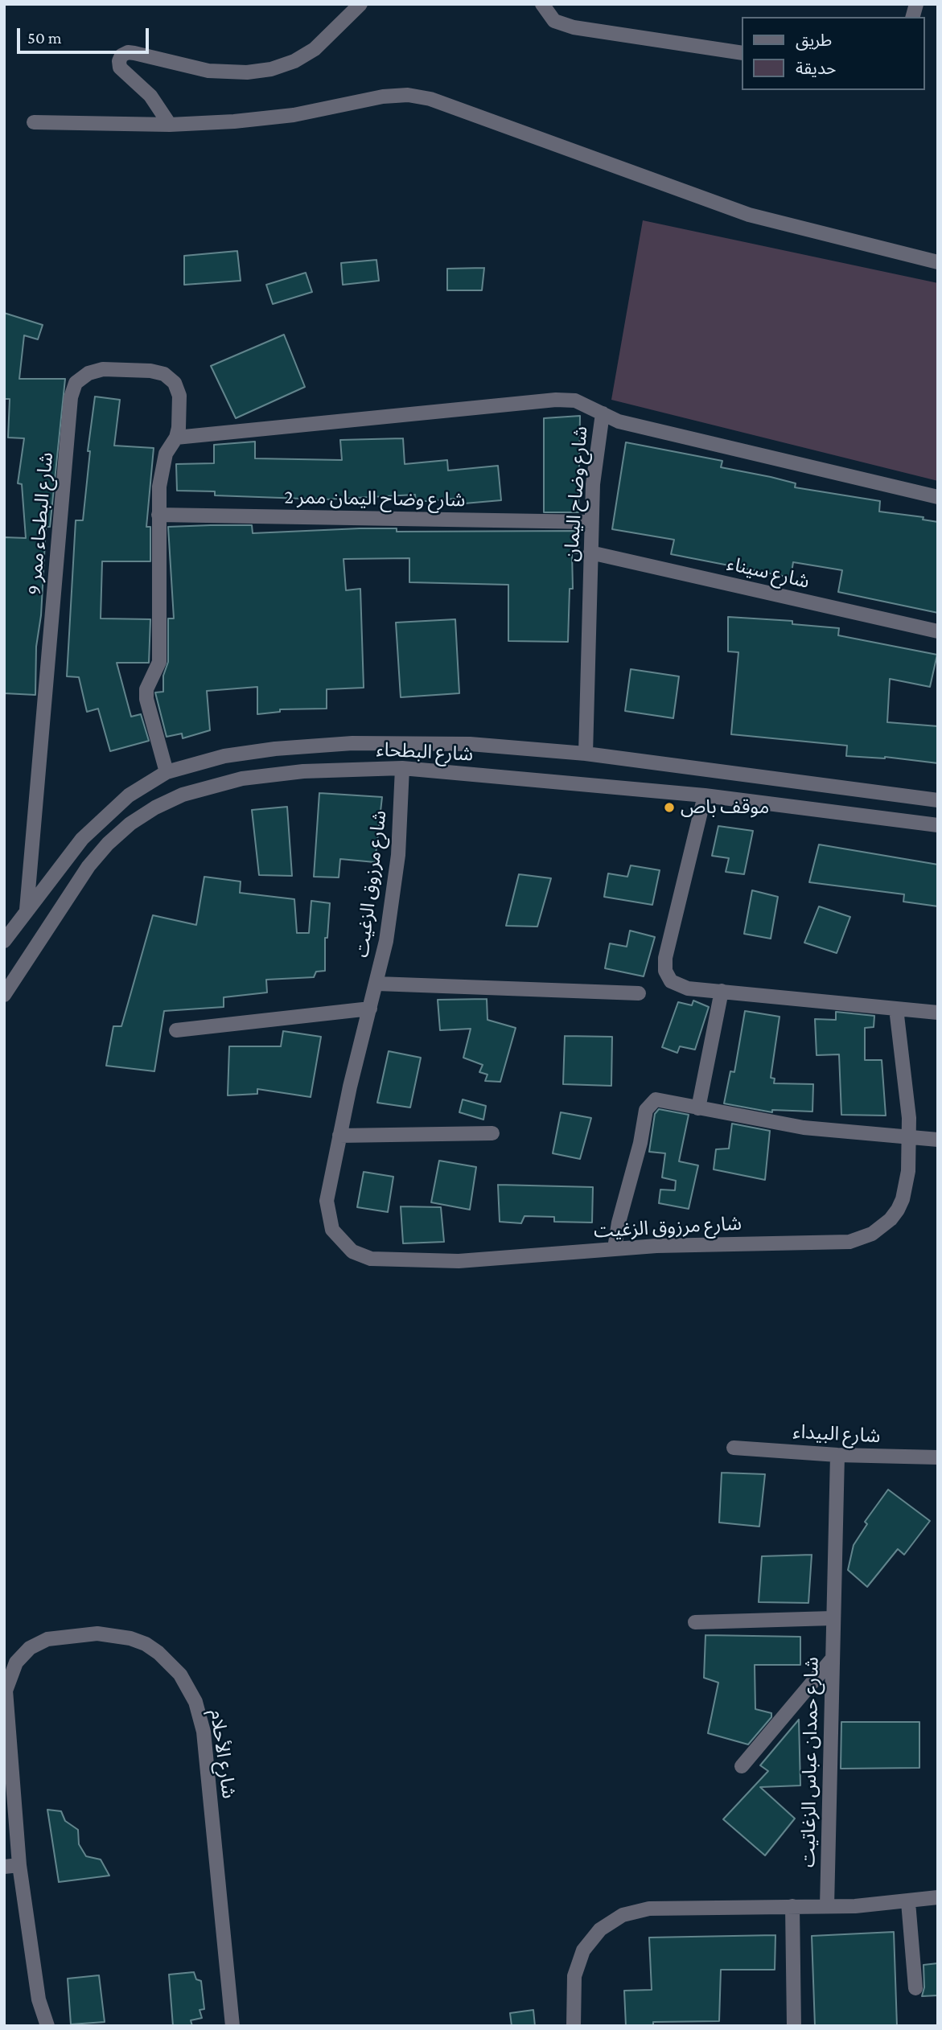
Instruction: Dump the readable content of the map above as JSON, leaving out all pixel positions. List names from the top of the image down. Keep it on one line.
{"streets":{"street":["شارع وضاح اليمان","شارع وضاح اليمان ممر 2","شارع البطحاء ممر 9","شارع سيناء","شارع البطحاء","شارع مرزوق الزغيت","شارع البيداء","شارع الأحلام","شارع حمدان عباس الزغاتيت"]},"crossings":[["شارع وضاح اليمان","شارع وضاح اليمان ممر 2"],["شارع وضاح اليمان","شارع سيناء"],["شارع وضاح اليمان","شارع البطحاء"],["شارع وضاح اليمان ممر 2","شارع البطحاء ممر 9"],["شارع البطحاء ممر 9","شارع البطحاء"],["شارع البطحاء","شارع مرزوق الزغيت"],["شارع البيداء","شارع حمدان عباس الزغاتيت"]],"places":["موقف باص"],"legend":["طريق","حديقة"],"scale_bar":"50 m"}
